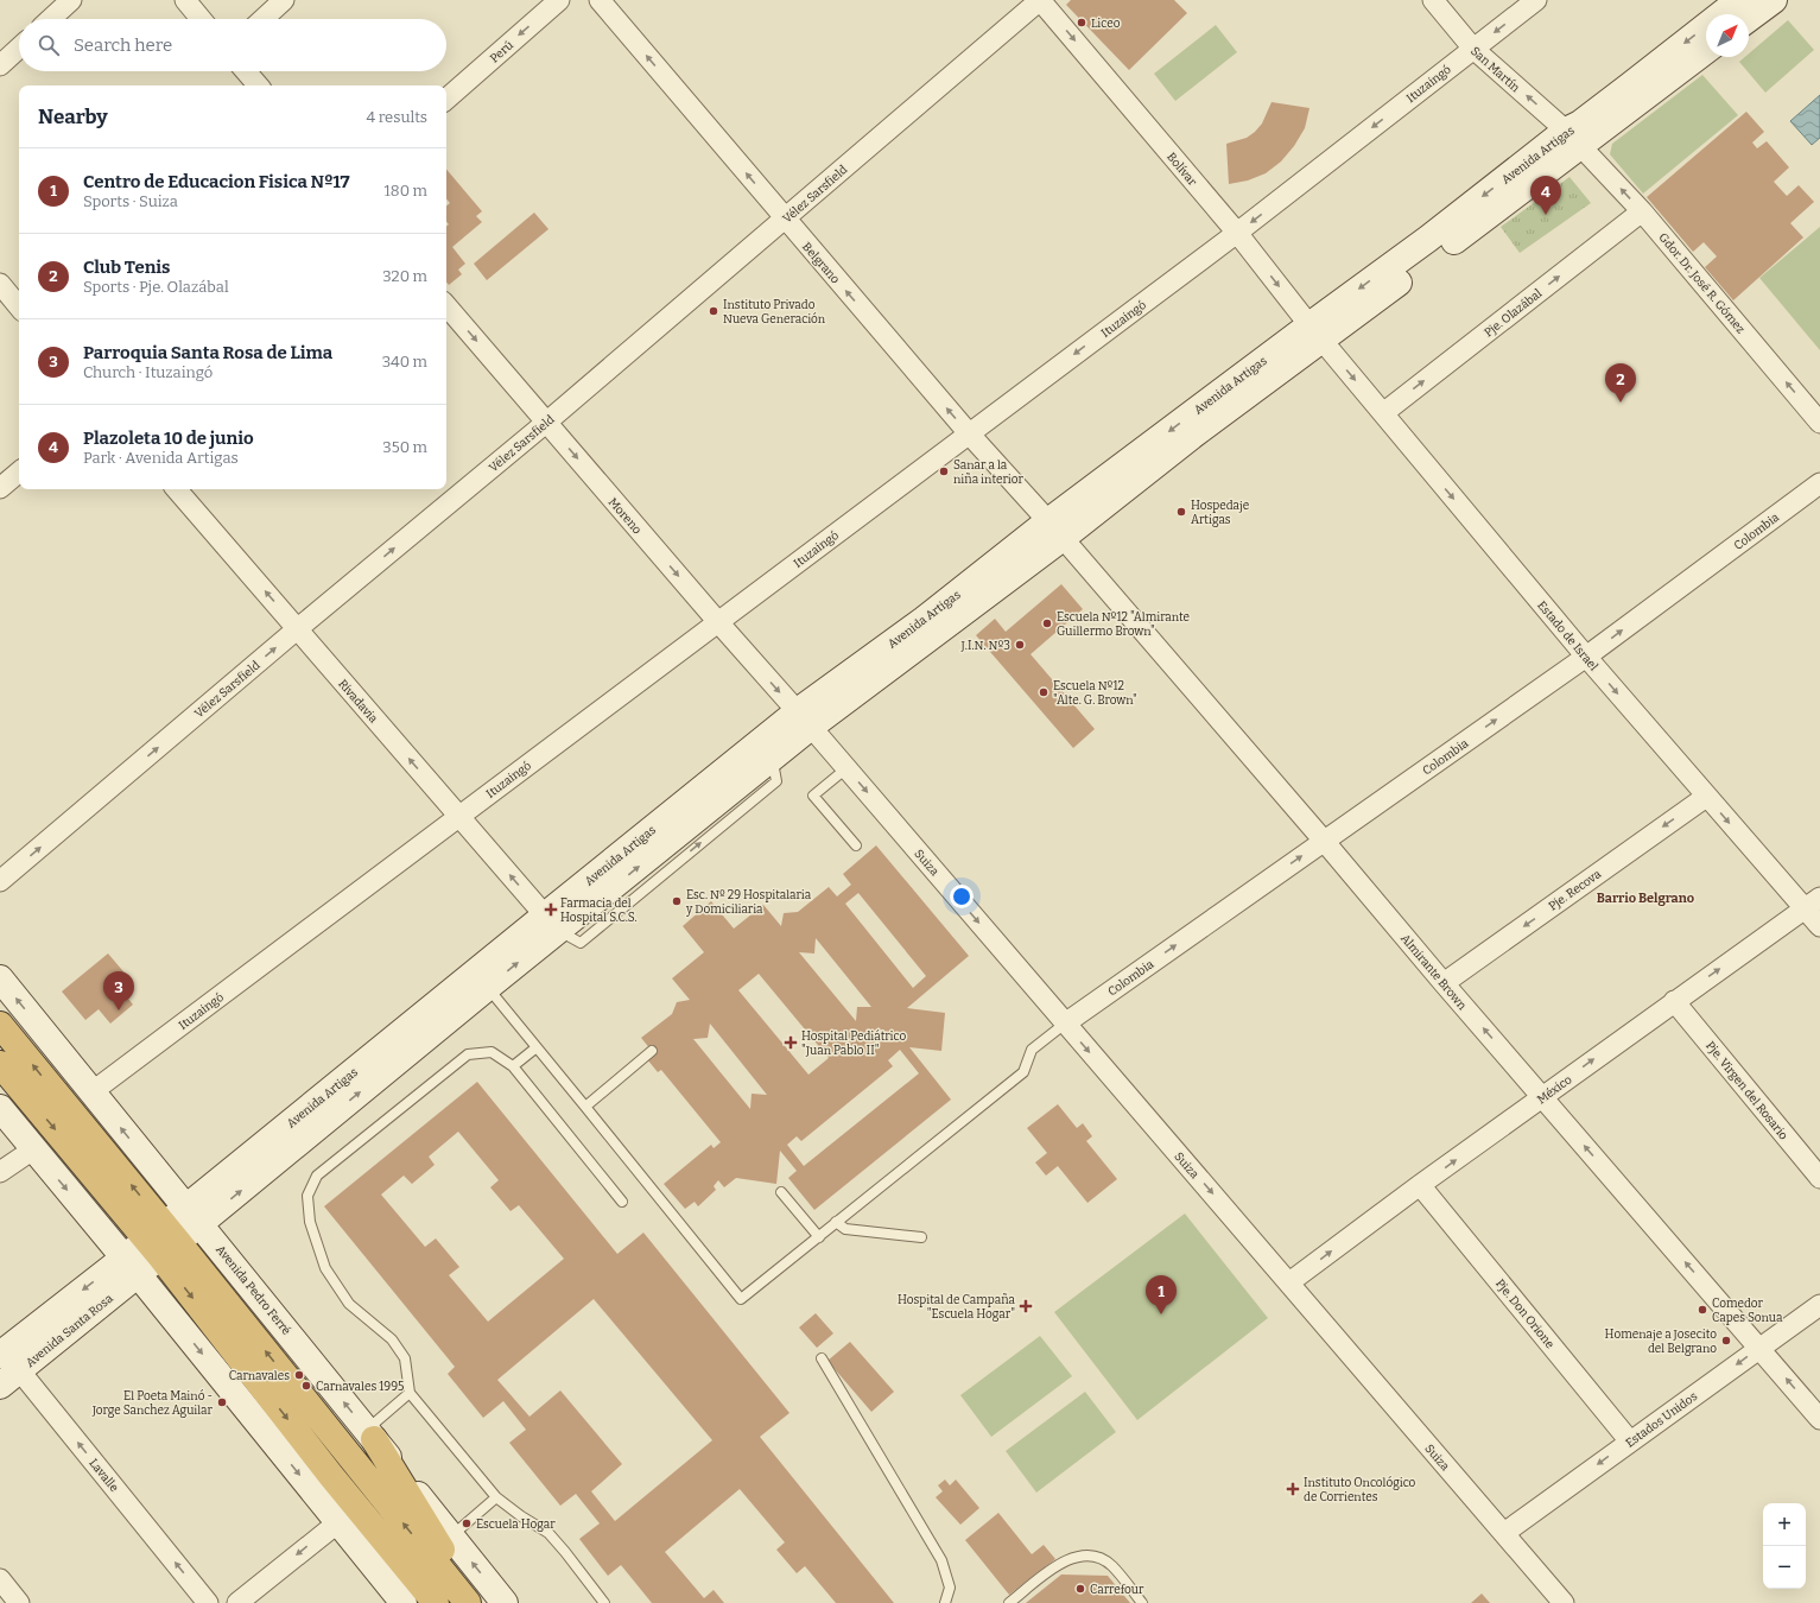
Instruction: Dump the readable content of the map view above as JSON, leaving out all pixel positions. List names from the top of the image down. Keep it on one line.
{"streets":{"main road":["Avenida Artigas","Avenida Pedro Ferré","Avenida Santa Rosa"],"street":["Perú","San Martín","Ituzaingó","Bolívar","Vélez Sarsfield","Belgrano","Gdor. Dr. José R. Gómez","Pje. Olazábal","Moreno","Colombia","Estado de Israel","Rivadavia","Suiza","Pje. Recova","Almirante Brown","México","Pje. Virgen del Rosario","Pje. Don Orione","Estados Unidos","Lavalle"]},"crossings":[["San Martín","Ituzaingó"],["San Martín","Avenida Artigas"],["San Martín","Gdor. Dr. José R. Gómez"],["Ituzaingó","Bolívar"],["Ituzaingó","Belgrano"],["Ituzaingó","Moreno"],["Ituzaingó","Rivadavia"],["Ituzaingó","Avenida Pedro Ferré"],["Avenida Artigas","Bolívar"],["Avenida Artigas","Belgrano"],["Avenida Artigas","Gdor. Dr. José R. Gómez"],["Avenida Artigas","Moreno"],["Avenida Artigas","Estado de Israel"],["Avenida Artigas","Rivadavia"],["Avenida Artigas","Suiza"],["Avenida Artigas","Almirante Brown"],["Avenida Artigas","Avenida Pedro Ferré"],["Avenida Artigas","Avenida Santa Rosa"],["Bolívar","Vélez Sarsfield"],["Bolívar","Estado de Israel"],["Vélez Sarsfield","Belgrano"],["Vélez Sarsfield","Moreno"],["Vélez Sarsfield","Rivadavia"],["Belgrano","Almirante Brown"],["Gdor. Dr. José R. Gómez","Pje. Olazábal"],["Pje. Olazábal","Estado de Israel"],["Moreno","Suiza"],["Colombia","Estado de Israel"],["Colombia","Suiza"],["Colombia","Almirante Brown"],["Estado de Israel","Pje. Recova"],["Estado de Israel","México"],["Suiza","México"],["Suiza","Estados Unidos"],["Pje. Recova","Almirante Brown"],["Almirante Brown","México"],["Almirante Brown","Estados Unidos"],["México","Pje. Virgen del Rosario"],["México","Pje. Don Orione"],["Pje. Don Orione","Estados Unidos"],["Avenida Santa Rosa","Lavalle"]],"one_way":["Perú","San Martín","Ituzaingó","Bolívar","Vélez Sarsfield","Belgrano","Gdor. Dr. José R. Gómez","Pje. Olazábal","Moreno","Colombia","Estado de Israel","Rivadavia","Suiza","Pje. Recova","Almirante Brown","México","Estados Unidos","Lavalle"],"districts":["Barrio Belgrano"],"places":{"other":["Liceo","Instituto Privado Nueva Generación","Sanar a la niña interior","Hospedaje Artigas","Escuela Nº12 \"Almirante Guillermo Brown\"","J.I.N. Nº3","Escuela Nº12 \"Alte. G. Brown\"","Esc. Nº 29 Hospitalaria y Domiciliaria","Comedor Capes Sonua","Homenaje a Josecito del Belgrano","Carnavales","Carnavales 1995","El Poeta Mainó - Jorge Sanchez Aguilar","Escuela Hogar","Carrefour"],"health":["Farmacia del Hospital S.C.S.","Hospital Pediátrico \"Juan Pablo II\"","Hospital de Campaña \"Escuela Hogar\"","Instituto Oncológico de Corrientes"]},"north":"top right","page":{"search":"Search here","heading":["Nearby","4 results"],"list":[{"mark":"1","name":"Centro de Educacion Fisica Nº17","note":"Sports · Suiza","value":"180 m"},{"mark":"2","name":"Club Tenis","note":"Sports · Pje. Olazábal","value":"320 m"},{"mark":"3","name":"Parroquia Santa Rosa de Lima","note":"Church · Ituzaingó","value":"340 m"},{"mark":"4","name":"Plazoleta 10 de junio","note":"Park · Avenida Artigas","value":"350 m"}],"pins":["4","2","3","1"],"map_buttons":["+","−"]}}
